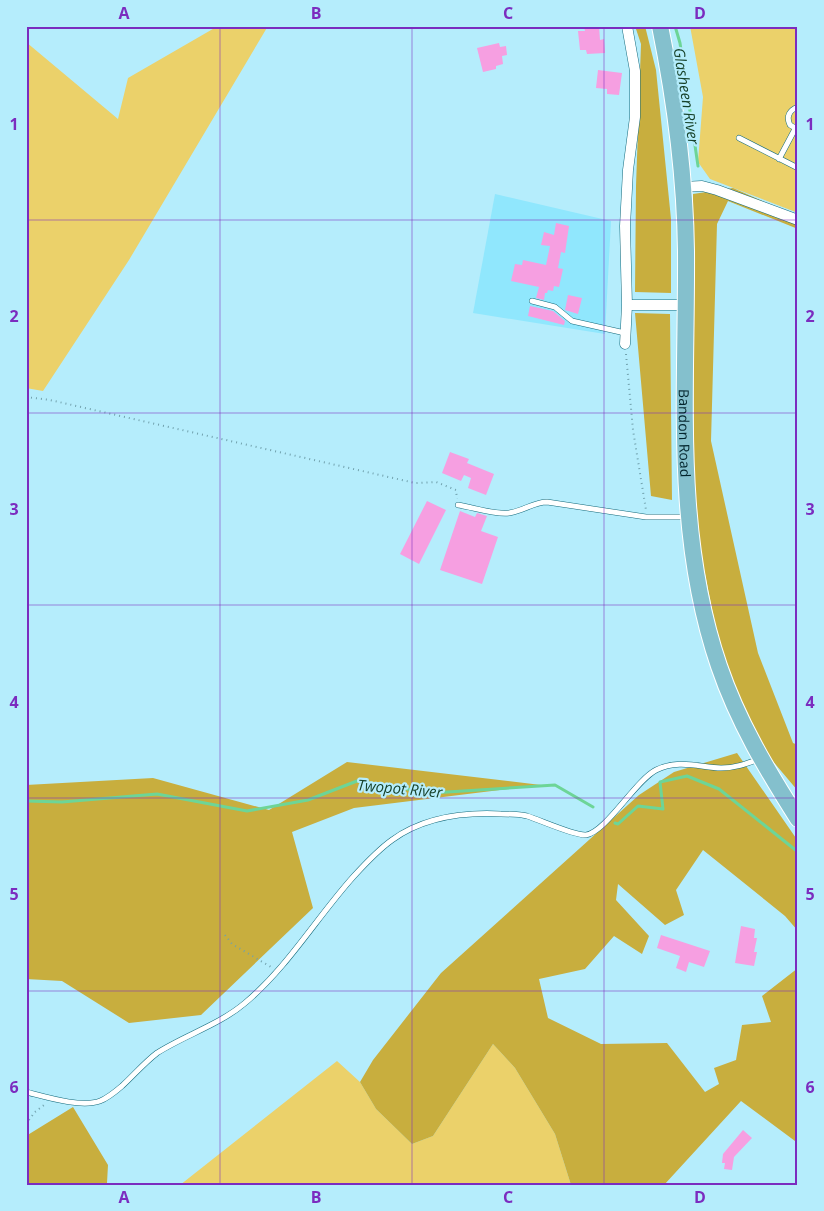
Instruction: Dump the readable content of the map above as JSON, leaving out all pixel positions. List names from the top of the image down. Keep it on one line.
{"streets":{"main road":["Bandon Road"]},"water":["Glasheen River","Twopot River"],"grid":{"columns":["A","B","C","D"],"rows":["1","2","3","4","5","6"]}}
